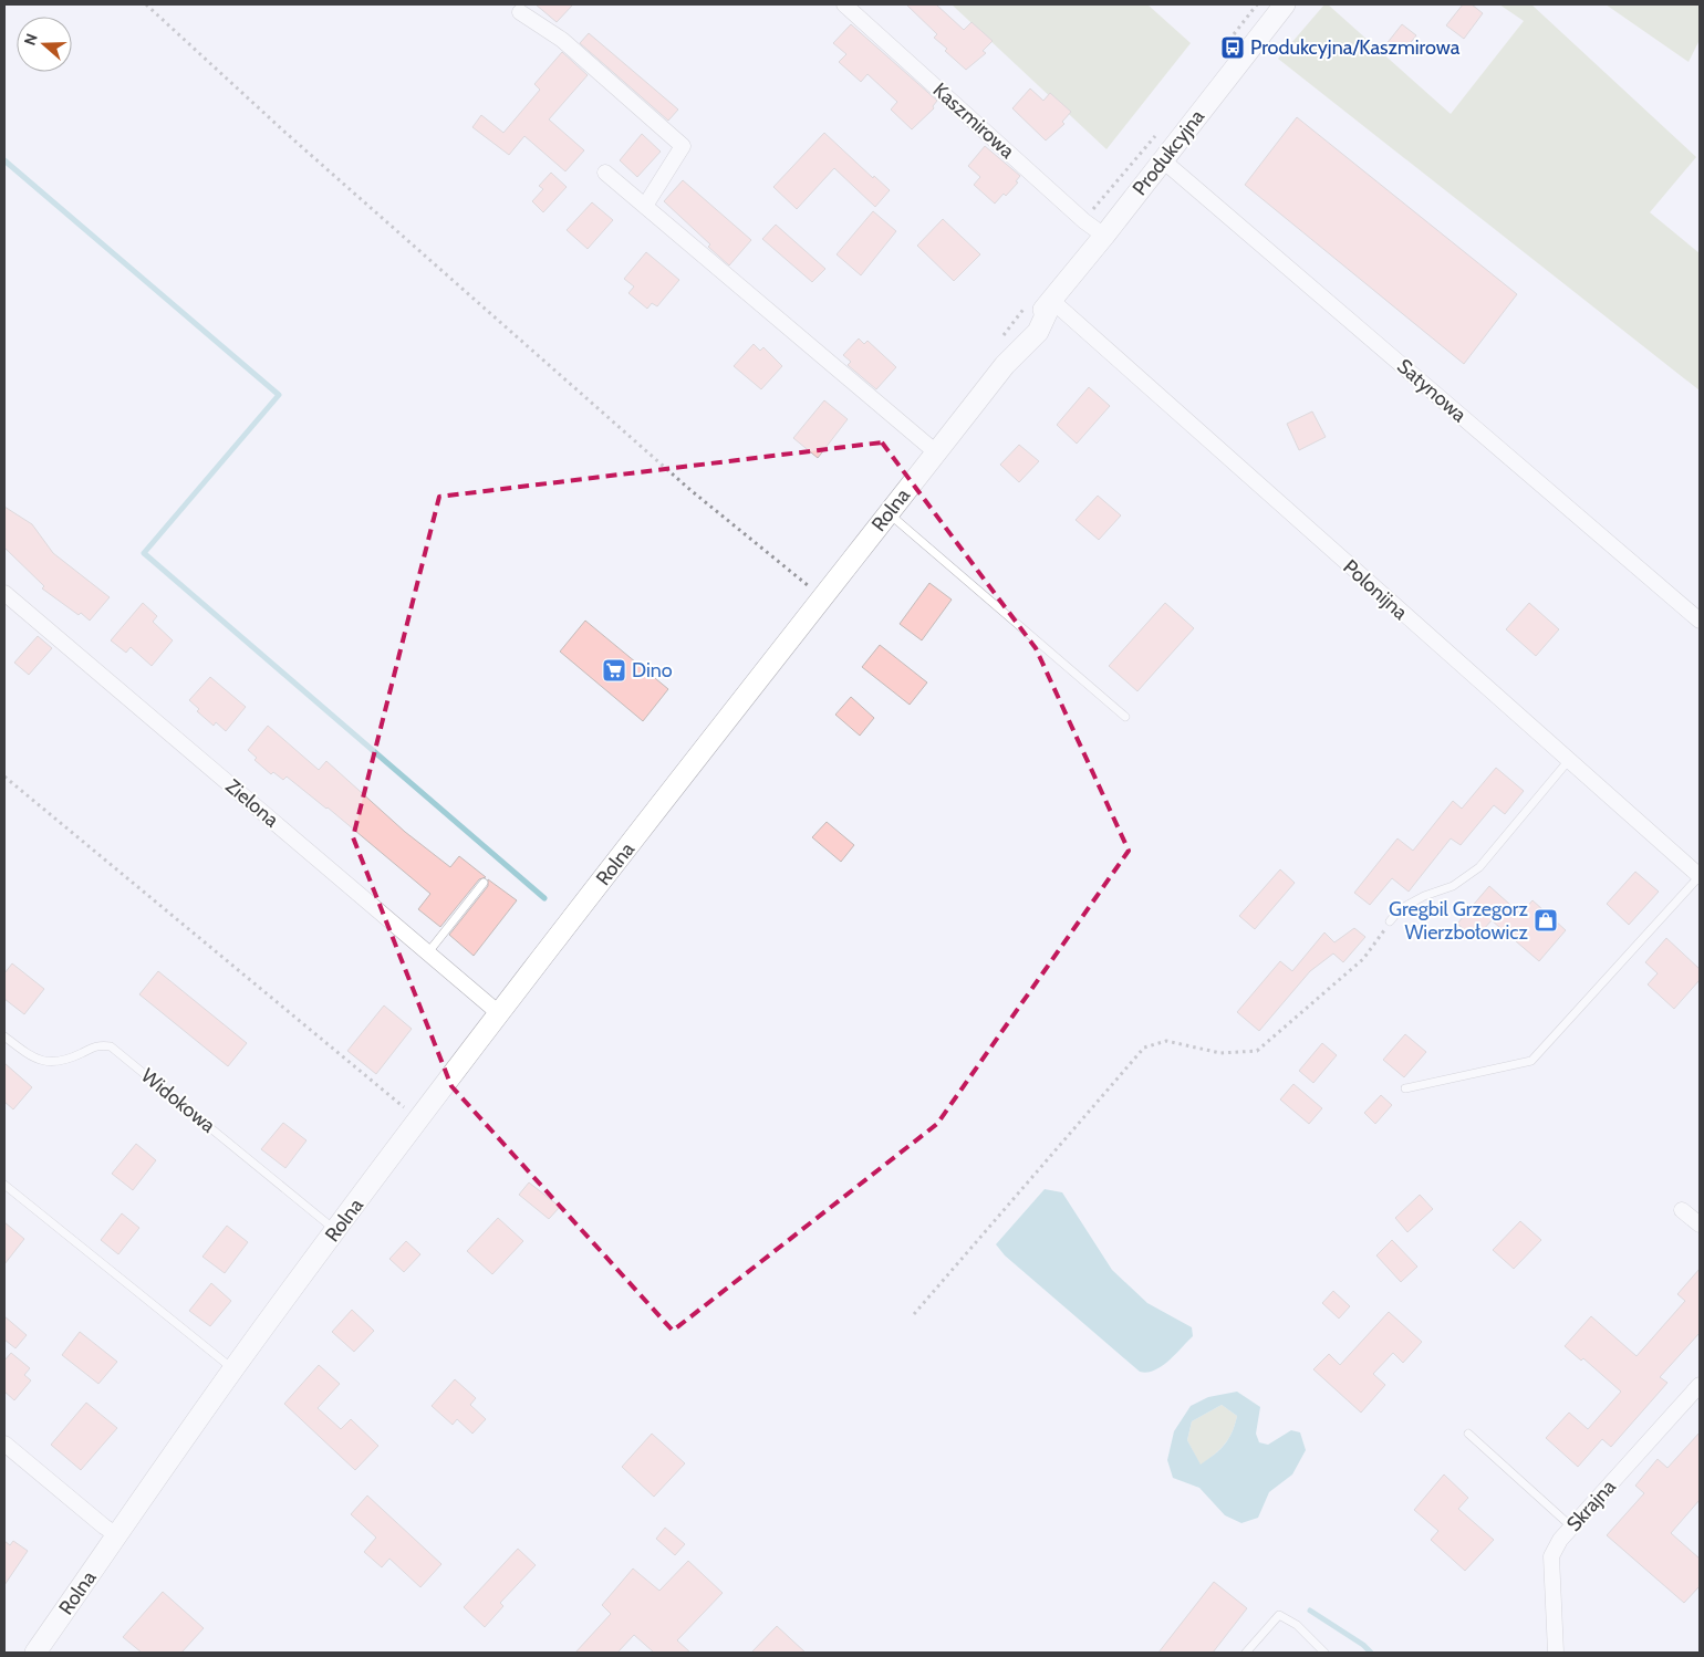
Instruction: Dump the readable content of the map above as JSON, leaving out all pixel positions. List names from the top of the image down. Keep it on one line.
{"streets":{"street":["Kaszmirowa","Produkcyjna","Satynowa","Rolna","Polonijna","Zielona","Skrajna"],"lane":["Widokowa"]},"crossings":[["Kaszmirowa","Produkcyjna"],["Produkcyjna","Satynowa"],["Produkcyjna","Rolna"],["Produkcyjna","Polonijna"],["Rolna","Polonijna"],["Rolna","Zielona"],["Rolna","Widokowa"]],"places":{"bus stop":["Produkcyjna/Kaszmirowa"],"supermarket":["Dino"],"shop":["Gregbil Grzegorz Wierzbołowicz"]},"north":"left"}
